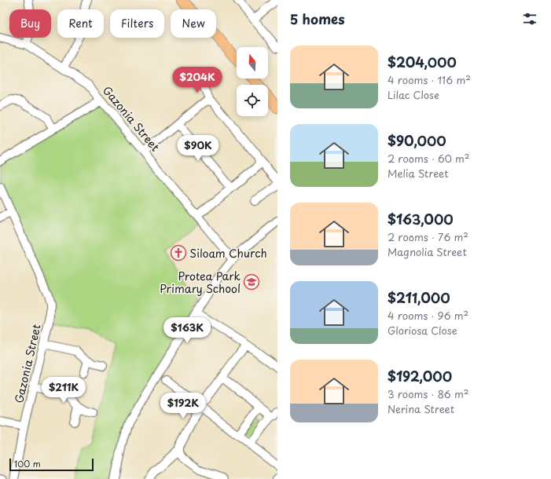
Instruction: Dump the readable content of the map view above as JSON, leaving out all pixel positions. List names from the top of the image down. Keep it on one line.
{"streets":{"street":["Gazonia Street"]},"places":{"church":["Siloam Church"],"school or university":["Protea Park Primary School"]},"scale_bar":"100 m","north":"top","page":{"heading":"5 homes","chip":["Buy","Rent","Filters","New"],"list":[{"name":"$204,000","note":"4 rooms · 116 m² · Lilac Close"},{"name":"$90,000","note":"2 rooms · 60 m² · Melia Street"},{"name":"$163,000","note":"2 rooms · 76 m² · Magnolia Street"},{"name":"$211,000","note":"4 rooms · 96 m² · Gloriosa Close"},{"name":"$192,000","note":"3 rooms · 86 m² · Nerina Street"}],"price":["$204K","$90K","$163K","$211K","$192K"],"scale":"100 m"}}
